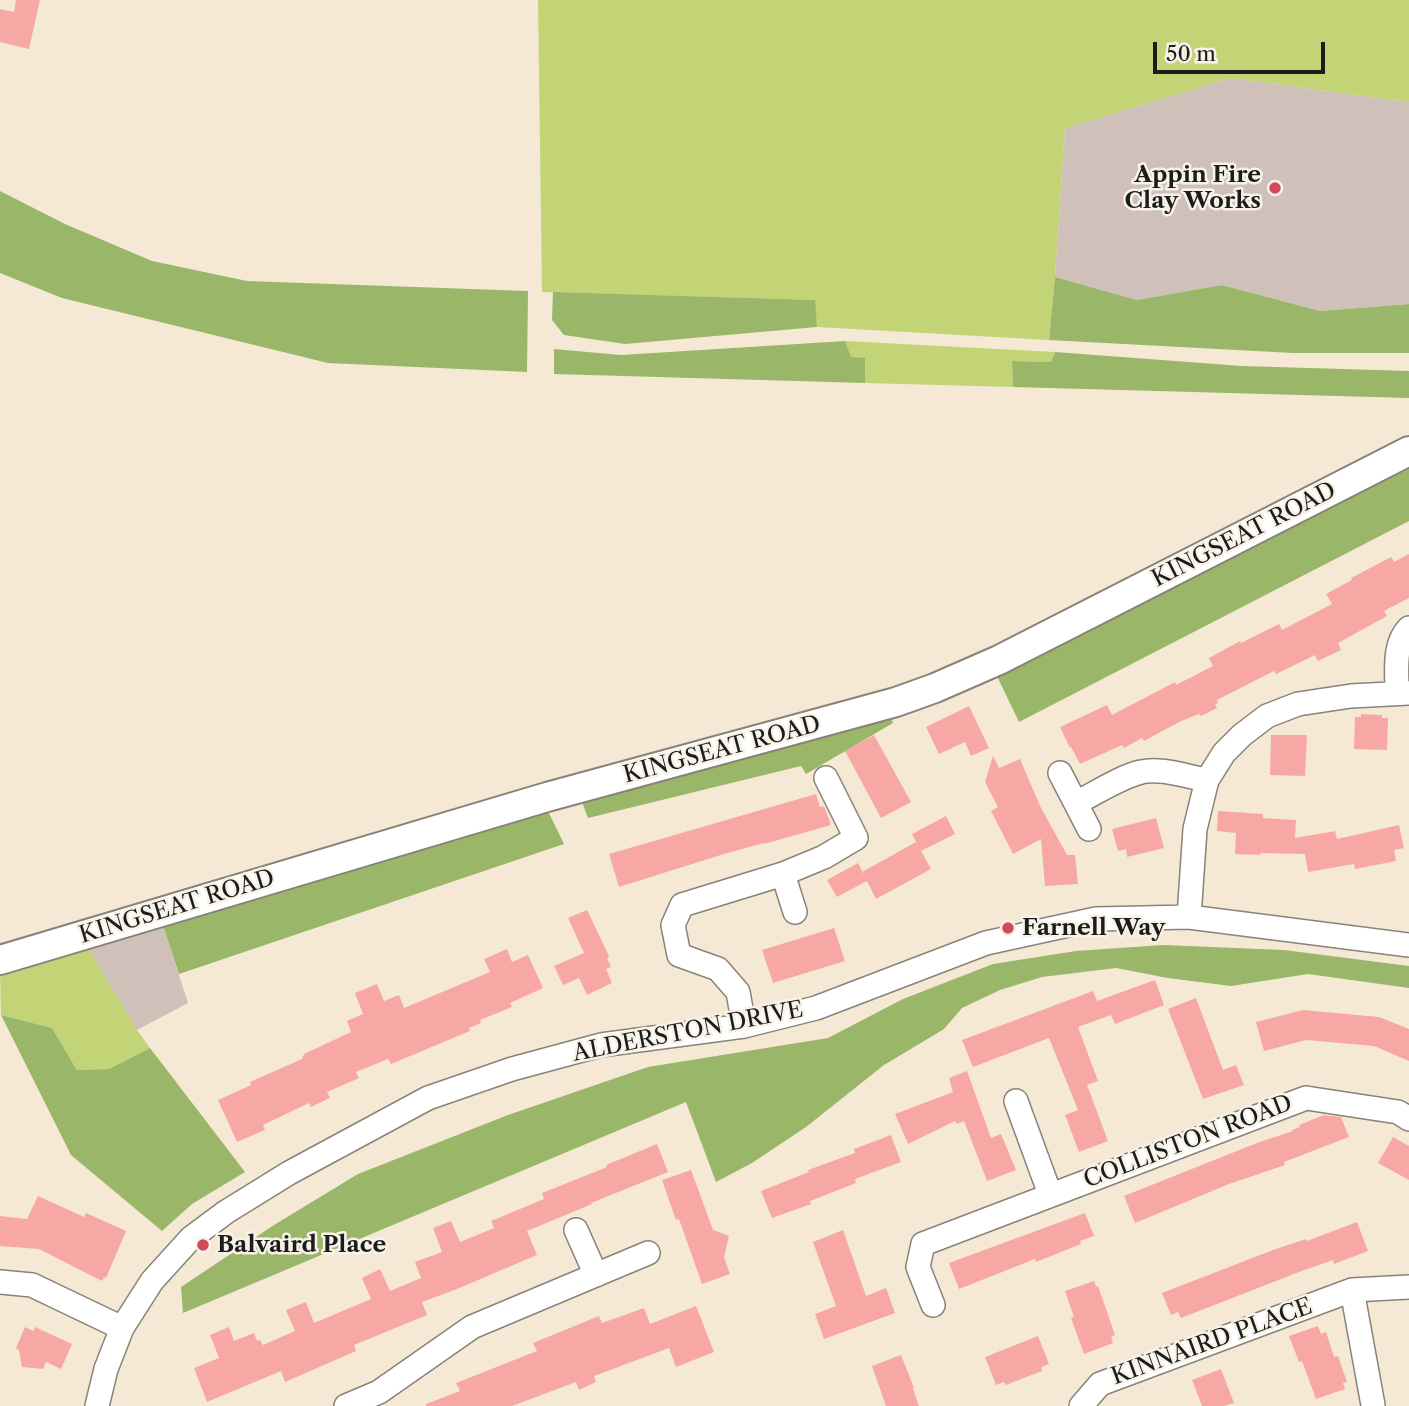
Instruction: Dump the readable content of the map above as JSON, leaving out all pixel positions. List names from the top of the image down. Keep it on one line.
{"streets":{"street":["KINGSEAT ROAD","ALDERSTON DRIVE","COLLISTON ROAD","KINNAIRD PLACE"]},"places":["Appin Fire Clay Works","Farnell Way","Balvaird Place"],"scale_bar":"50 m"}
